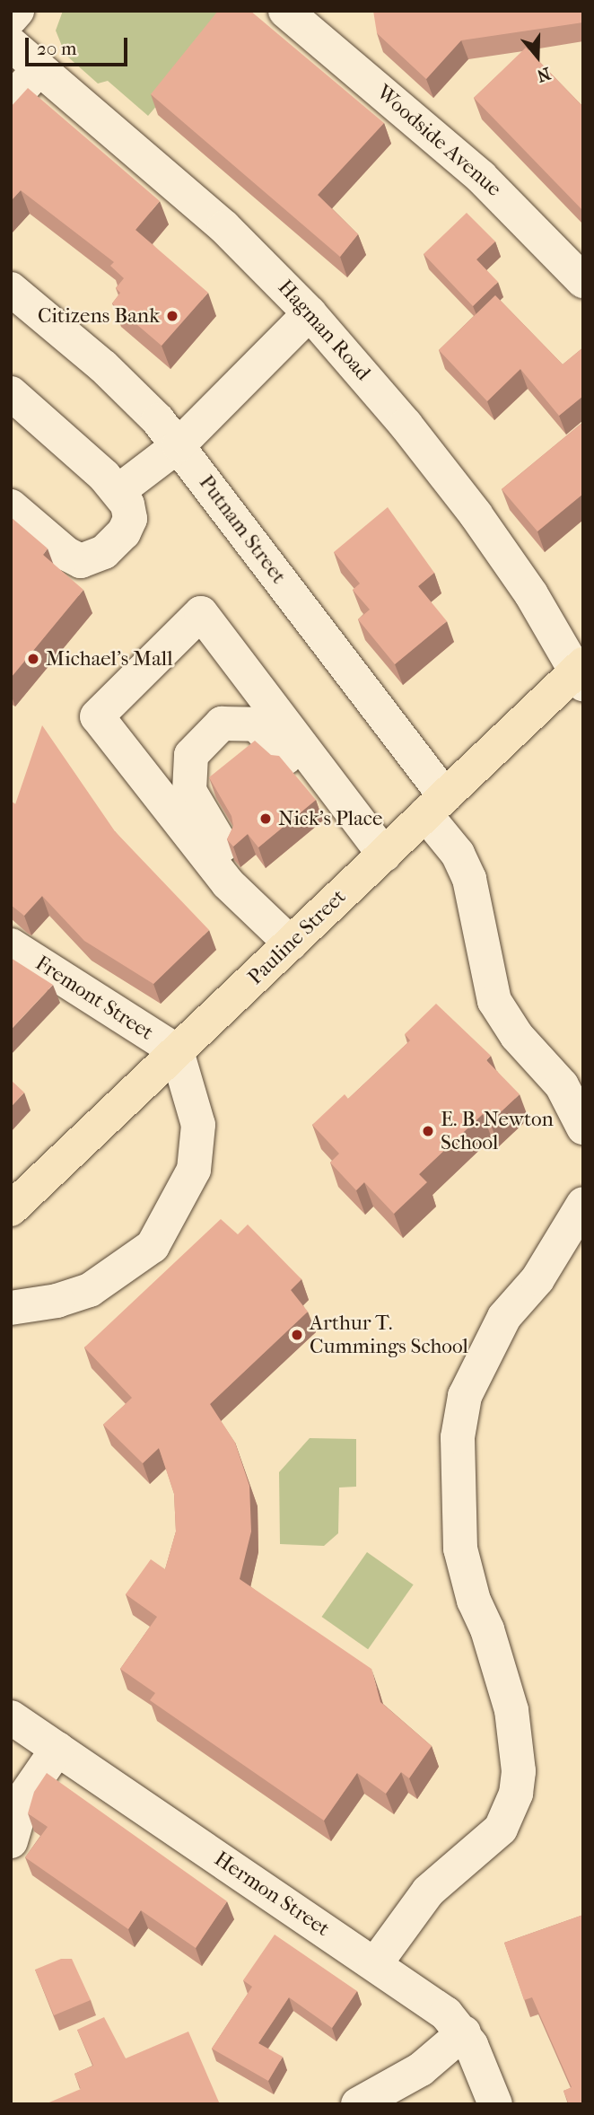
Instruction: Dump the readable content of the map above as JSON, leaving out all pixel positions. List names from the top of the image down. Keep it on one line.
{"streets":{"main road":["Pauline Street"],"street":["Woodside Avenue","Hagman Road","Putnam Street","Fremont Street","Hermon Street"]},"crossings":[["Hagman Road","Pauline Street"],["Putnam Street","Pauline Street"],["Pauline Street","Fremont Street"]],"places":["Citizens Bank","Michael's Mall","Nick's Place","E. B. Newton School","Arthur T. Cummings School"],"scale_bar":"20 m","north":"bottom"}
